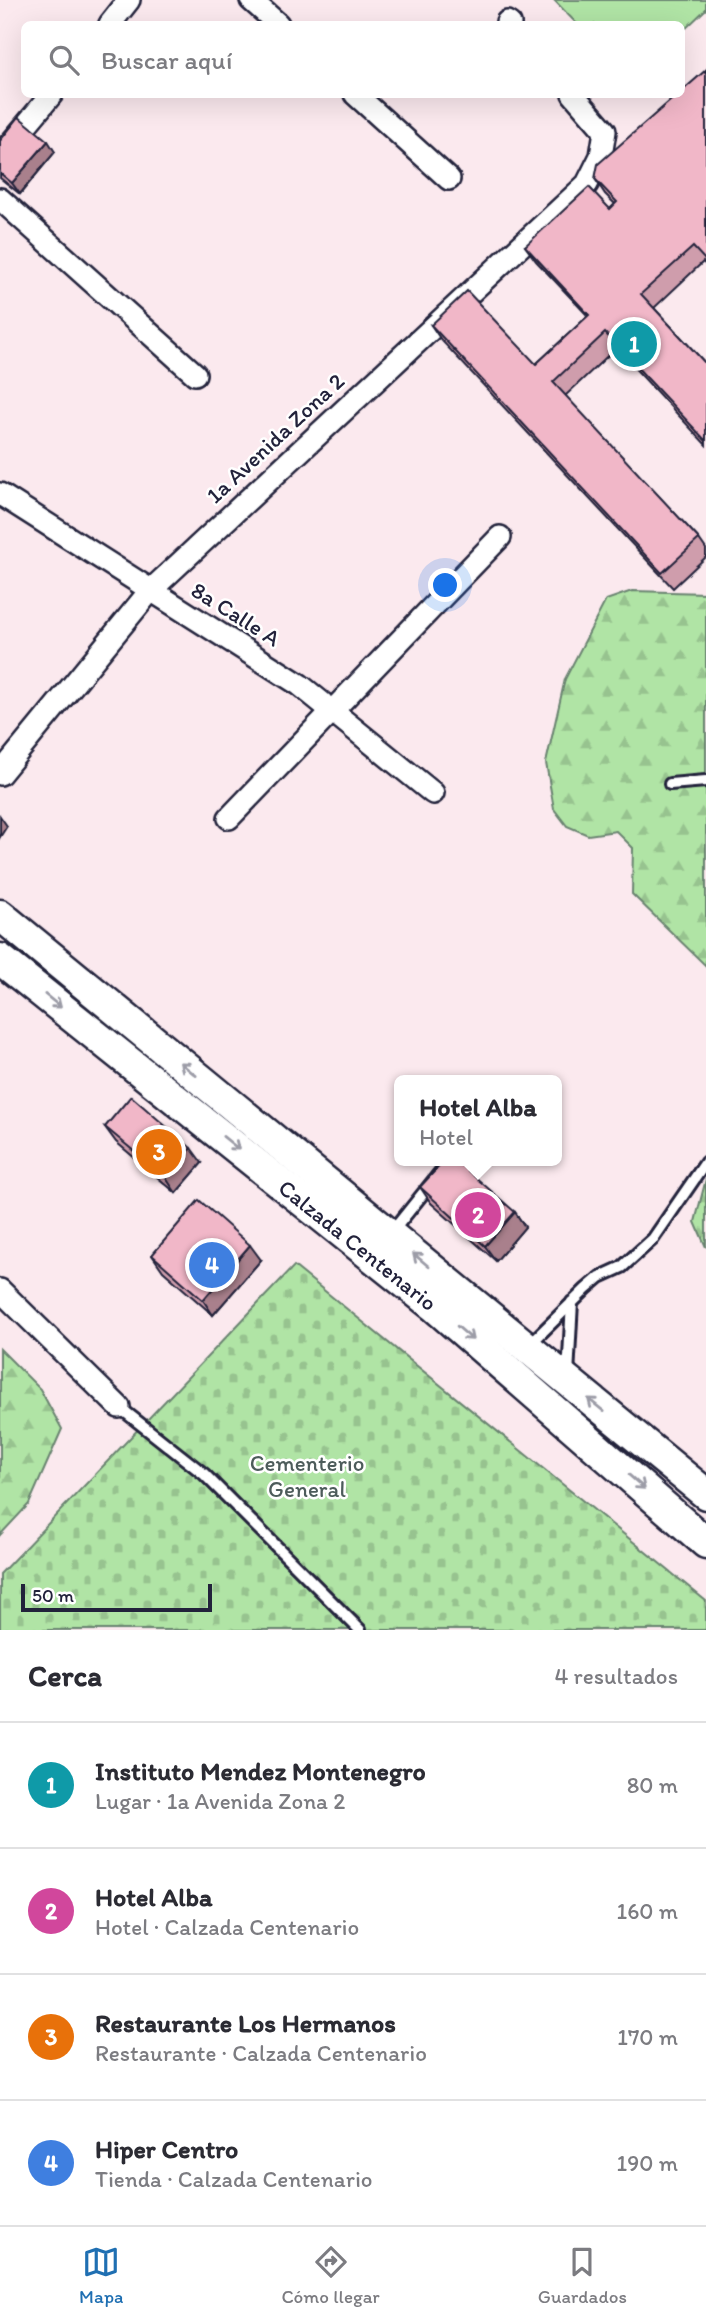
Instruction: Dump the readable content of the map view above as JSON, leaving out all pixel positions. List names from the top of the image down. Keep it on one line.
{"streets":{"main road":["Calzada Centenario"],"street":["1a Avenida Zona 2","8a Calle A"]},"crossings":[["1a Avenida Zona 2","8a Calle A"]],"parks":["Cementerio General"],"scale_bar":"50 m","page":{"search":"Buscar aquí","pins":["1","3","2","4"],"popup":["Hotel Alba","Hotel"],"scale":"50 m","heading":["Cerca","4 resultados"],"list":[{"mark":"1","name":"Instituto Mendez Montenegro","note":"Lugar · 1a Avenida Zona 2","value":"80 m"},{"mark":"2","name":"Hotel Alba","note":"Hotel · Calzada Centenario","value":"160 m"},{"mark":"3","name":"Restaurante Los Hermanos","note":"Restaurante · Calzada Centenario","value":"170 m"},{"mark":"4","name":"Hiper Centro","note":"Tienda · Calzada Centenario","value":"190 m"}],"nav":["Mapa","Cómo llegar","Guardados"]}}
